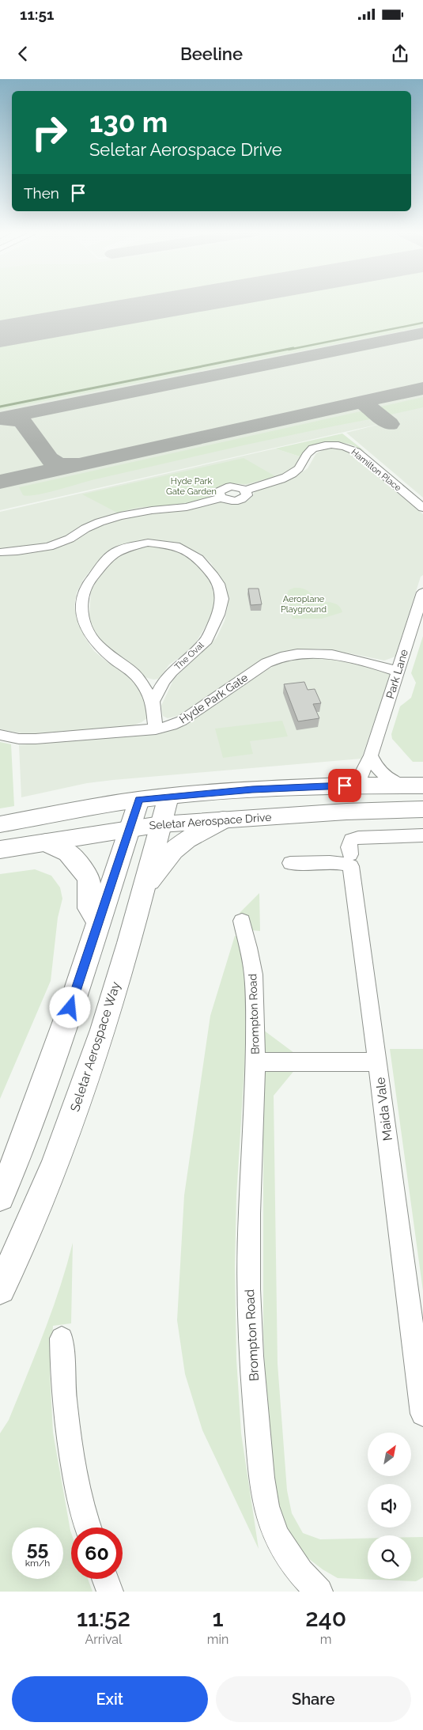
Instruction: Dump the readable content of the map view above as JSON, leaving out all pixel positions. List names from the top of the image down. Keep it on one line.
{"streets":{"main road":["Seletar Aerospace Drive","Seletar Aerospace Way"],"street":["Hamilton Place","The Oval","Park Lane","Hyde Park Gate","Brompton Road","Maida Vale"]},"crossings":[["The Oval","Hyde Park Gate"],["Park Lane","Hyde Park Gate"],["Seletar Aerospace Drive","Seletar Aerospace Way"],["Brompton Road","Maida Vale"]],"parks":["Hyde Park Gate Garden","Aeroplane Playground"],"north":"top right","page":{"status":"11:51","header":"Beeline","turn":["130 m","Seletar Aerospace Drive"],"then":"Then","speed":"55 km/h","limit":"60","eta":["11:52","Arrival","1","min","240","m"],"buttons":["Exit","Share"]}}
